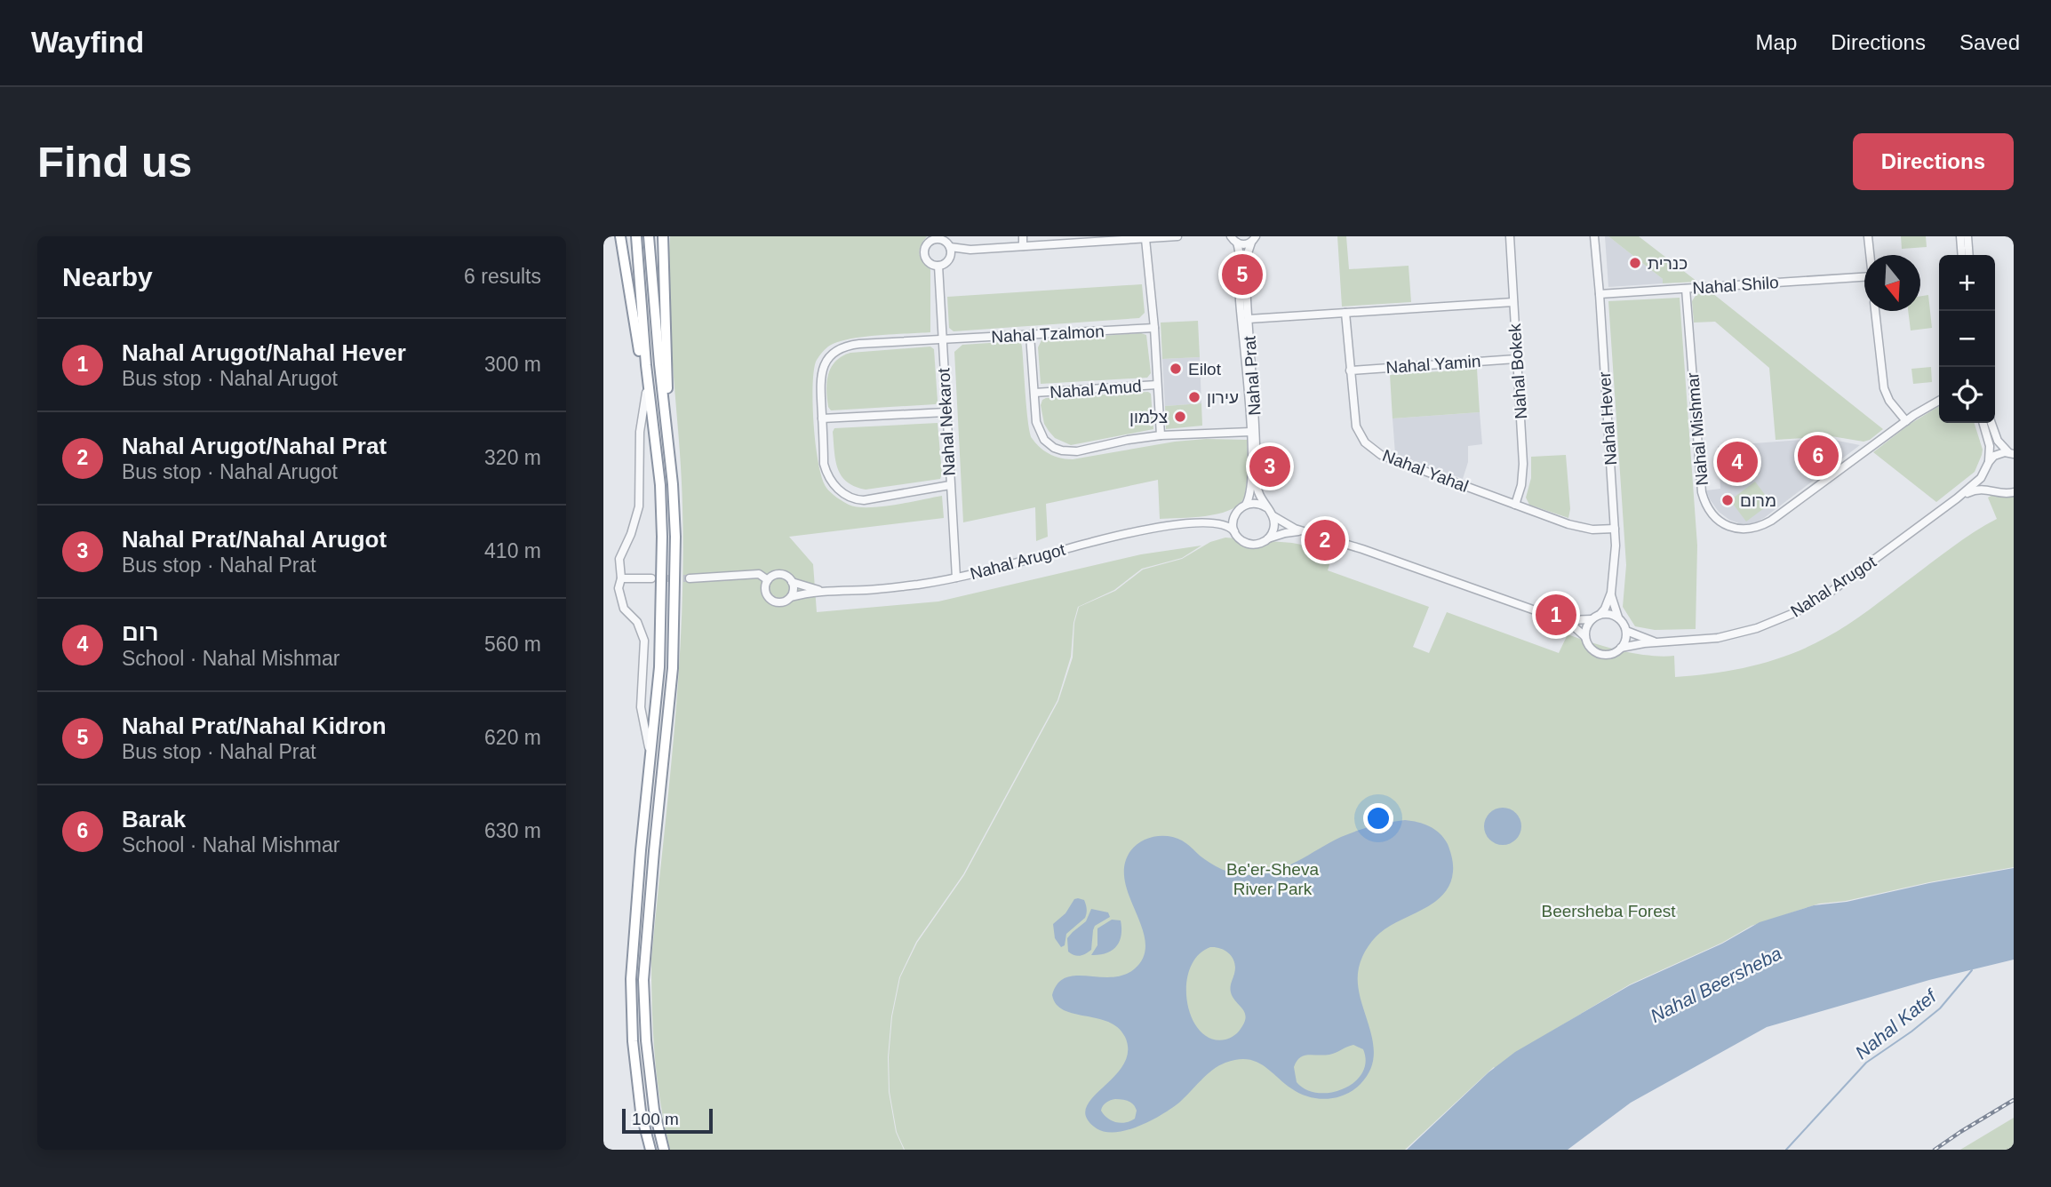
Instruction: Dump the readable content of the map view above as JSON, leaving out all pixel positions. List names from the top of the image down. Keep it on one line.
{"streets":{"street":["Nahal Shilo","Nahal Tzalmon","Nahal Yamin","Nahal Bokek","Nahal Prat","Nahal Amud","Nahal Hever","Nahal Nekarot","Nahal Mishmar","Nahal Yahal","Nahal Arugot"]},"crossings":[["Nahal Shilo","Nahal Hever"],["Nahal Shilo","Nahal Mishmar"],["Nahal Tzalmon","Nahal Nekarot"],["Nahal Yamin","Nahal Bokek"],["Nahal Yamin","Nahal Yahal"],["Nahal Bokek","Nahal Yahal"],["Nahal Prat","Nahal Arugot"],["Nahal Hever","Nahal Yahal"],["Nahal Hever","Nahal Arugot"],["Nahal Nekarot","Nahal Arugot"]],"water":["Nahal Beersheba","Nahal Katef"],"parks":["Be'er-Sheva River Park","Beersheba Forest"],"places":["כנרית","Eilot","עירון","צלמון","מרום"],"scale_bar":"100 m","north":"bottom","page":{"header":"Wayfind","nav":["Map","Directions","Saved"],"buttons":"Directions","title":"Find us","heading":["Nearby","6 results"],"pins":["5","6","4","3","2","1"],"map_buttons":["+","−"],"list":[{"mark":"1","name":"Nahal Arugot/Nahal Hever","note":"Bus stop · Nahal Arugot","value":"300 m"},{"mark":"2","name":"Nahal Arugot/Nahal Prat","note":"Bus stop · Nahal Arugot","value":"320 m"},{"mark":"3","name":"Nahal Prat/Nahal Arugot","note":"Bus stop · Nahal Prat","value":"410 m"},{"mark":"4","name":"רום","note":"School · Nahal Mishmar","value":"560 m"},{"mark":"5","name":"Nahal Prat/Nahal Kidron","note":"Bus stop · Nahal Prat","value":"620 m"},{"mark":"6","name":"Barak","note":"School · Nahal Mishmar","value":"630 m"}],"scale":"100 m"}}
